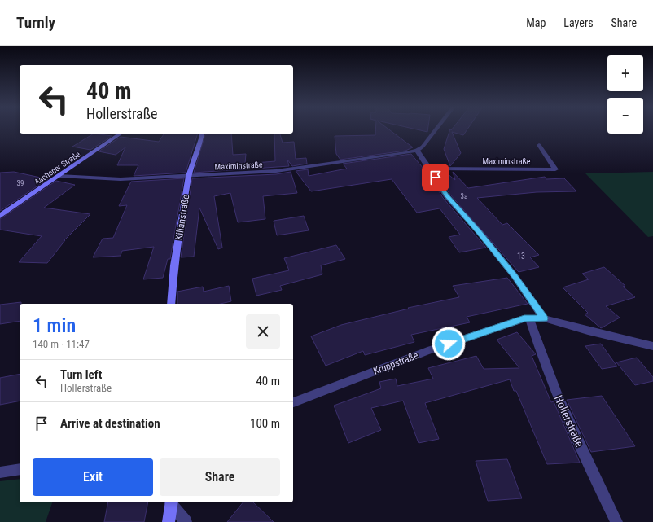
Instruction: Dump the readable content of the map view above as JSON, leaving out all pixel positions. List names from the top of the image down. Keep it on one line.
{"streets":{"street":["Maximinstraße","Aachener Straße","Kilianstraße","Kruppstraße","Hollerstraße"]},"crossings":[["Maximinstraße","Aachener Straße"],["Maximinstraße","Kilianstraße"],["Kruppstraße","Hollerstraße"]],"house_numbers":["39","3a","13"],"page":{"header":"Turnly","nav":["Map","Layers","Share"],"map_buttons":["+","−"],"turn":["40 m","Hollerstraße"],"heading":["1 min","140 m · 11:47"],"list":[{"name":"Turn left","note":"Hollerstraße","value":"40 m"},{"name":"Arrive at destination","value":"100 m"}],"buttons":["Exit","Share"]}}
